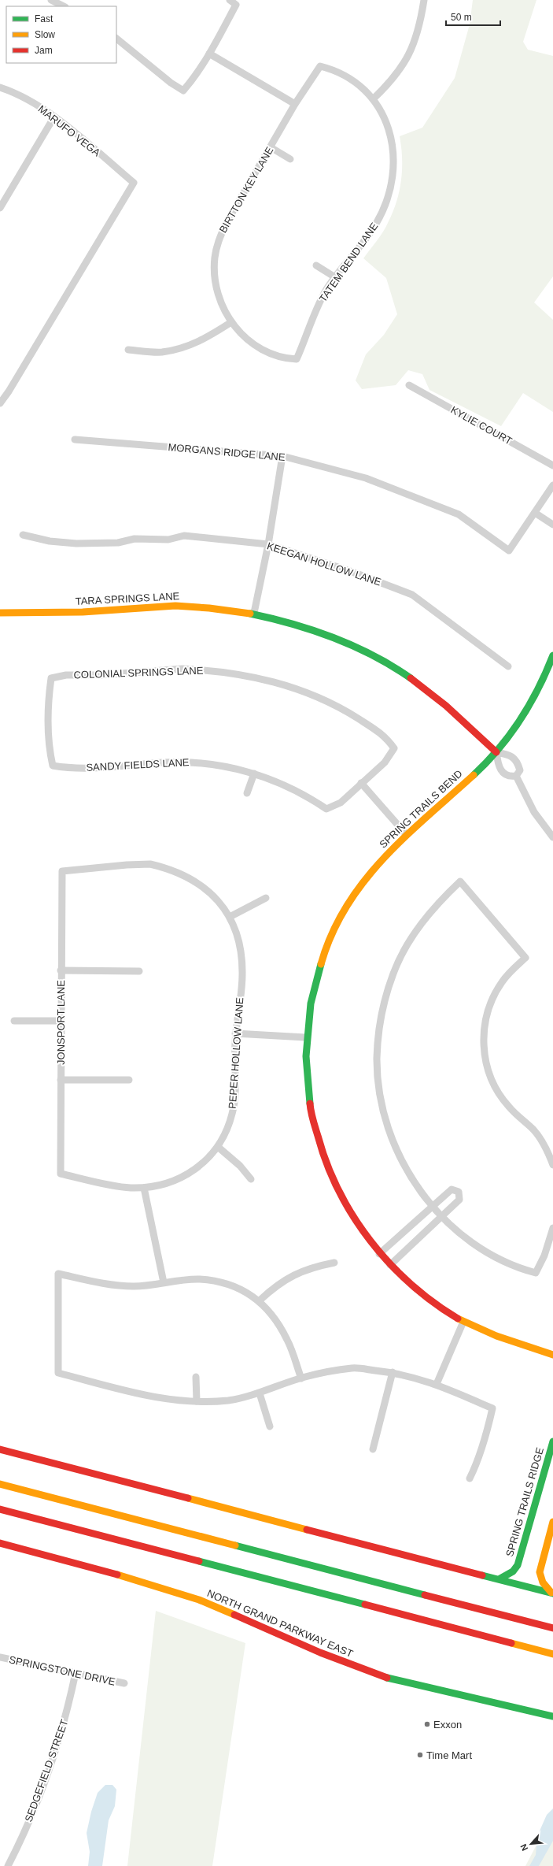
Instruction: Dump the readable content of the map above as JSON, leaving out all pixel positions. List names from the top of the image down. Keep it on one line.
{"streets":{"main road":["TARA SPRINGS LANE","SPRING TRAILS BEND","SPRING TRAILS RIDGE","NORTH GRAND PARKWAY EAST"],"street":["MARUFO VEGA","BIRTTON KEY LANE","TATEM BEND LANE","KYLIE COURT","MORGANS RIDGE LANE","KEEGAN HOLLOW LANE","COLONIAL SPRINGS LANE","SANDY FIELDS LANE","JONSPORT LANE","PEPER HOLLOW LANE","SPRINGSTONE DRIVE","SEDGEFIELD STREET"]},"crossings":[["BIRTTON KEY LANE","TATEM BEND LANE"],["TARA SPRINGS LANE","SPRING TRAILS BEND"],["COLONIAL SPRINGS LANE","SANDY FIELDS LANE"],["JONSPORT LANE","PEPER HOLLOW LANE"],["SPRINGSTONE DRIVE","SEDGEFIELD STREET"]],"places":["Exxon","Time Mart"],"legend":["Fast","Slow","Jam"],"scale_bar":"50 m","north":"bottom left"}
